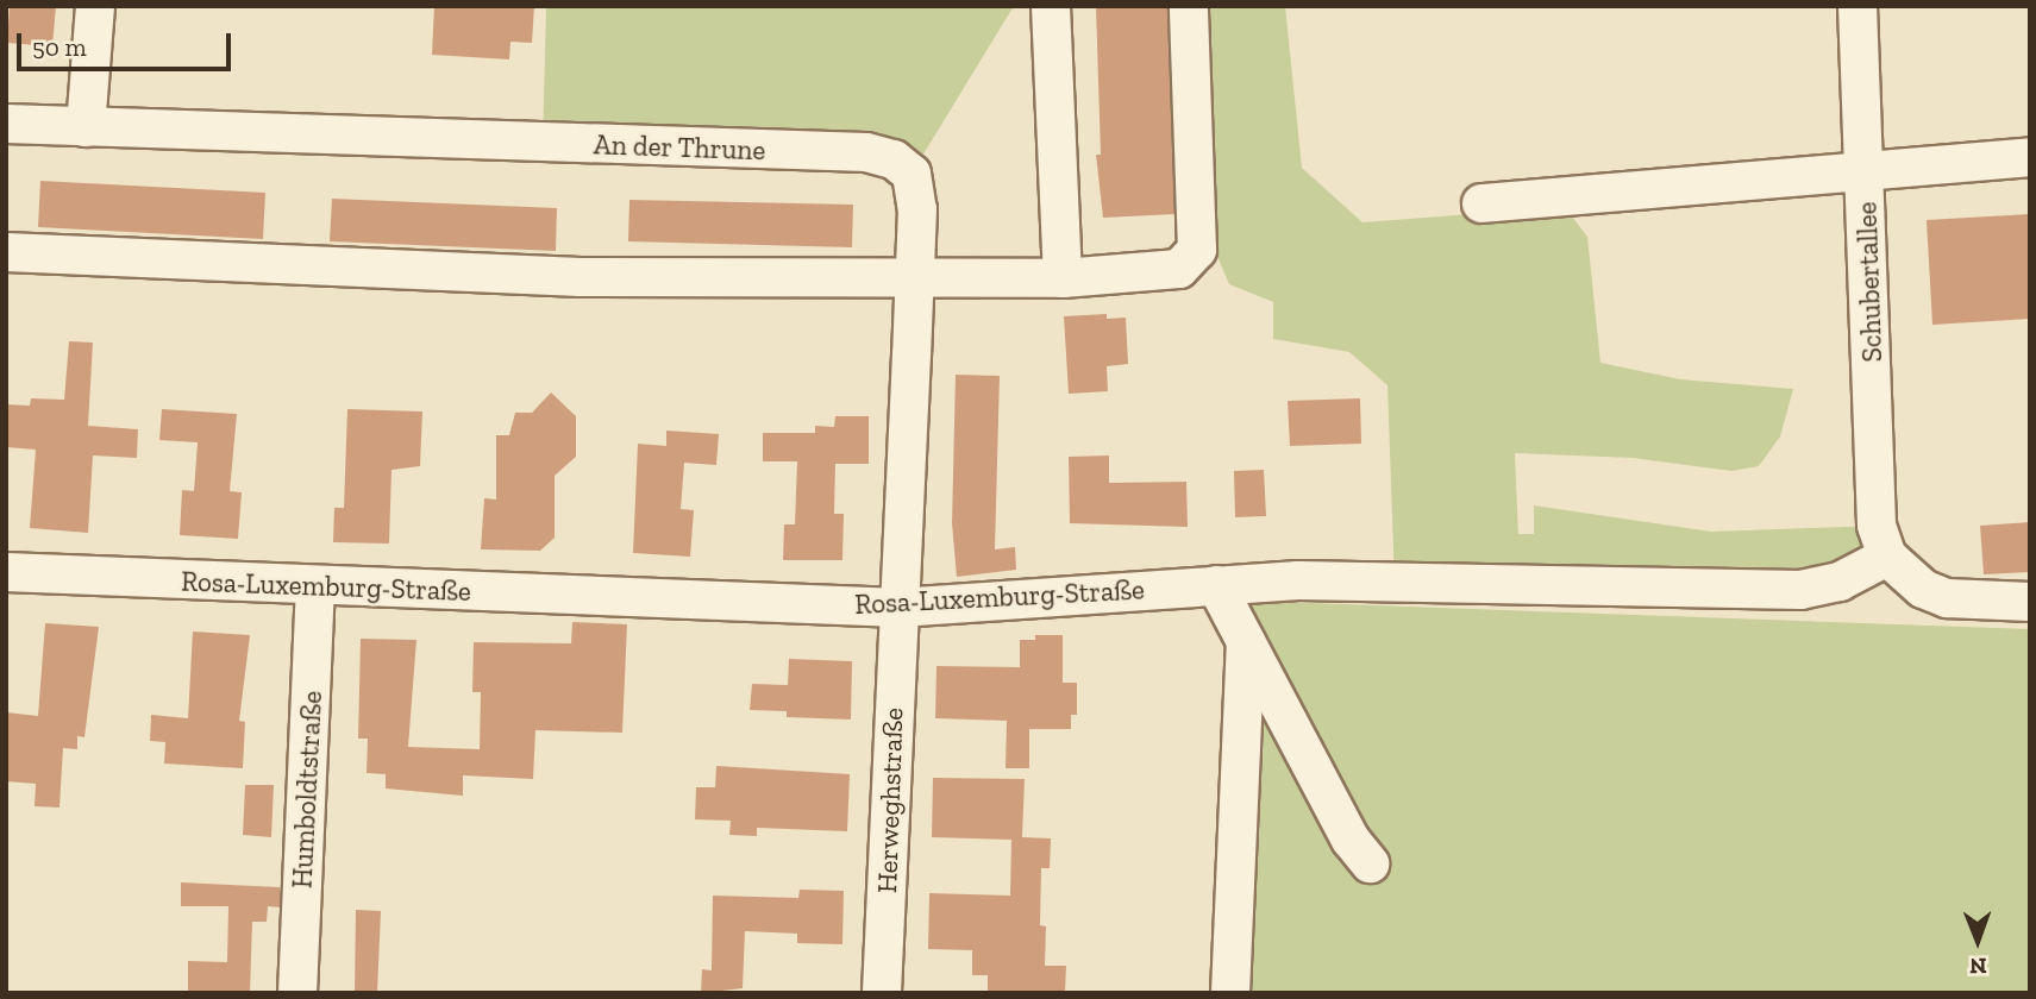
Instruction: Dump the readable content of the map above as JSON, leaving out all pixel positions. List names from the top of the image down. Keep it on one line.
{"streets":{"street":["An der Thrune","Schubertallee","Rosa-Luxemburg-Straße","Humboldtstraße","Herweghstraße"]},"crossings":[["An der Thrune","Rosa-Luxemburg-Straße"],["An der Thrune","Herweghstraße"],["Schubertallee","Rosa-Luxemburg-Straße"],["Rosa-Luxemburg-Straße","Humboldtstraße"],["Rosa-Luxemburg-Straße","Herweghstraße"]],"scale_bar":"50 m","north":"bottom"}
